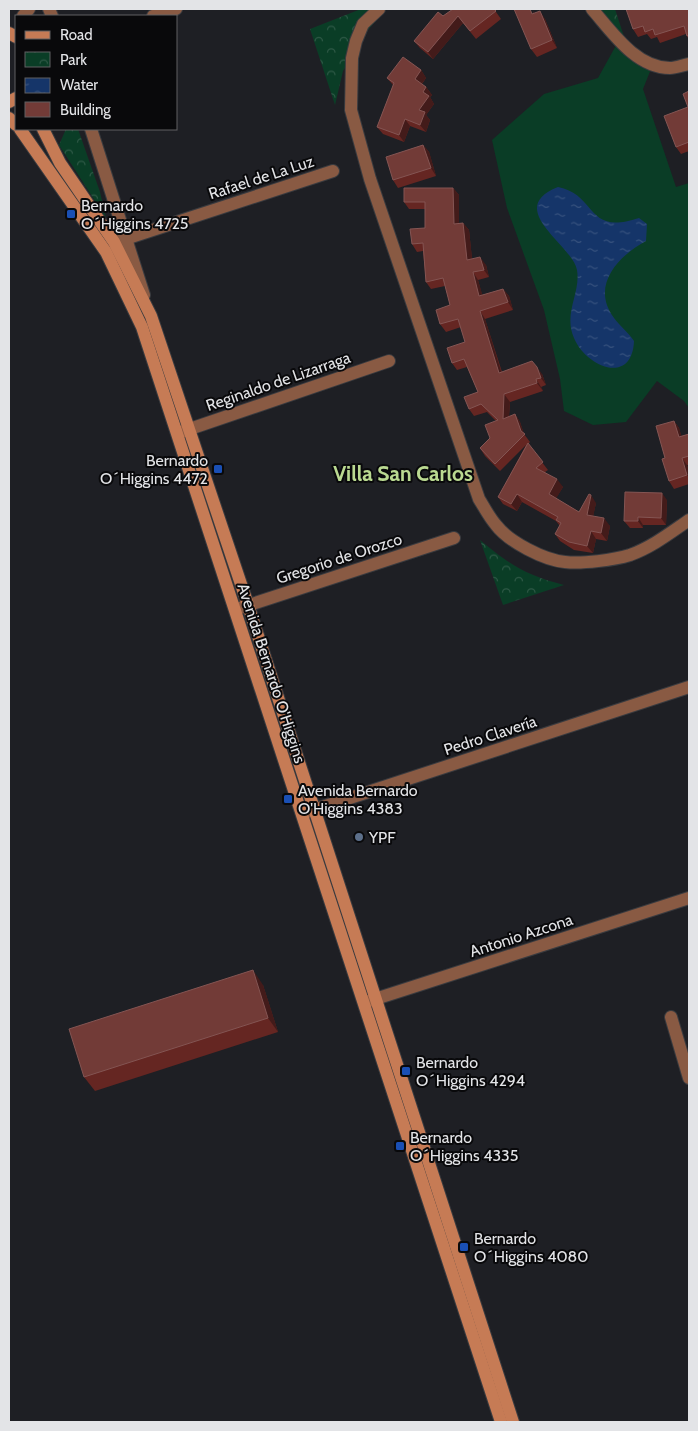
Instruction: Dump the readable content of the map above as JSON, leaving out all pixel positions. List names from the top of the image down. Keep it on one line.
{"streets":{"main road":["Avenida Bernardo O'Higgins"],"street":["Rafael de La Luz","Reginaldo de Lizarraga","Gregorio de Orozco","Pedro Clavería","Antonio Azcona"]},"crossings":[["Rafael de La Luz","Avenida Bernardo O'Higgins"],["Reginaldo de Lizarraga","Avenida Bernardo O'Higgins"],["Gregorio de Orozco","Avenida Bernardo O'Higgins"],["Avenida Bernardo O'Higgins","Pedro Clavería"],["Avenida Bernardo O'Higgins","Antonio Azcona"]],"districts":["Villa San Carlos"],"places":{"transit":["Bernardo O´Higgins 4725","Bernardo O´Higgins 4472","Avenida Bernardo O'Higgins 4383","Bernardo O´Higgins 4294","Bernardo O´Higgins 4335","Bernardo O´Higgins 4080"],"other":["YPF"]},"legend":["Road","Park","Water","Building"]}
